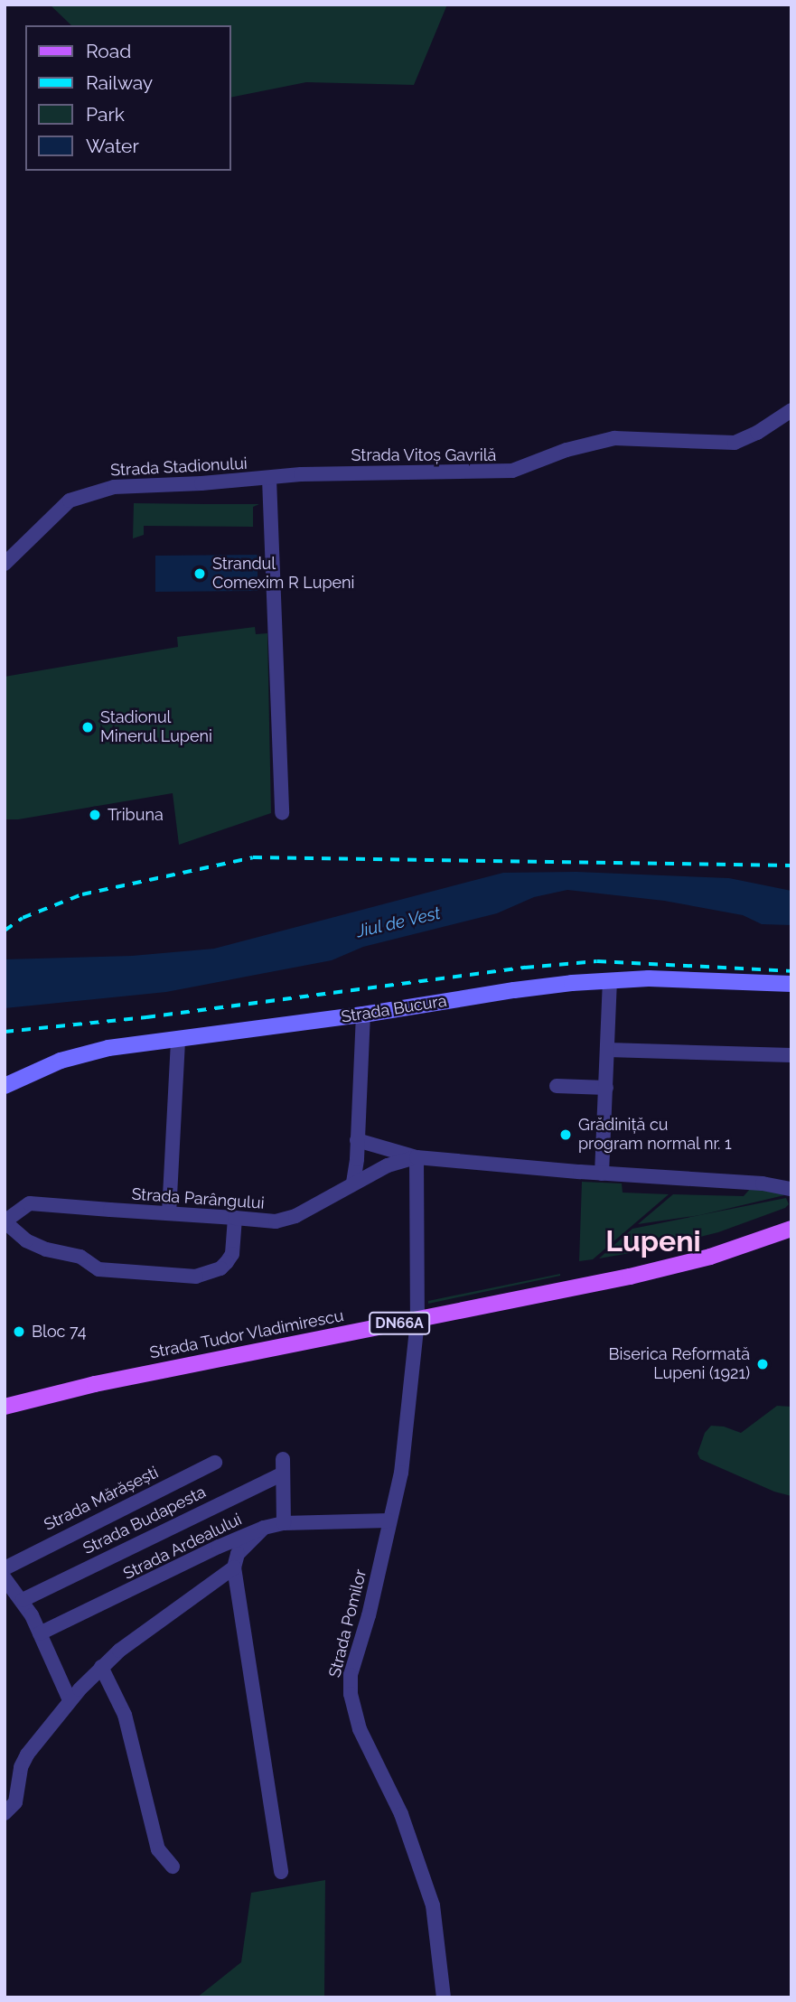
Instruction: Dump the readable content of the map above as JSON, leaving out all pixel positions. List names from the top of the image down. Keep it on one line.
{"streets":{"main road":["Strada Bucura","DN66A","Strada Tudor Vladimirescu"],"street":["Strada Vitoș Gavrilă","Strada Stadionului","Strada Parângului","Strada Mărășești","Strada Budapesta","Strada Ardealului","Strada Pomilor"]},"crossings":[["Strada Vitoș Gavrilă","Strada Stadionului"],["Strada Tudor Vladimirescu","Strada Pomilor"],["Strada Budapesta","Strada Ardealului"],["Strada Ardealului","Strada Pomilor"]],"districts":["Lupeni"],"water":["Jiul de Vest"],"places":["Strandul Comexim R Lupeni","Stadionul Minerul Lupeni","Tribuna","Grădiniță cu program normal nr. 1","Bloc 74","Biserica Reformată Lupeni (1921)"],"legend":["Road","Railway","Park","Water"]}
